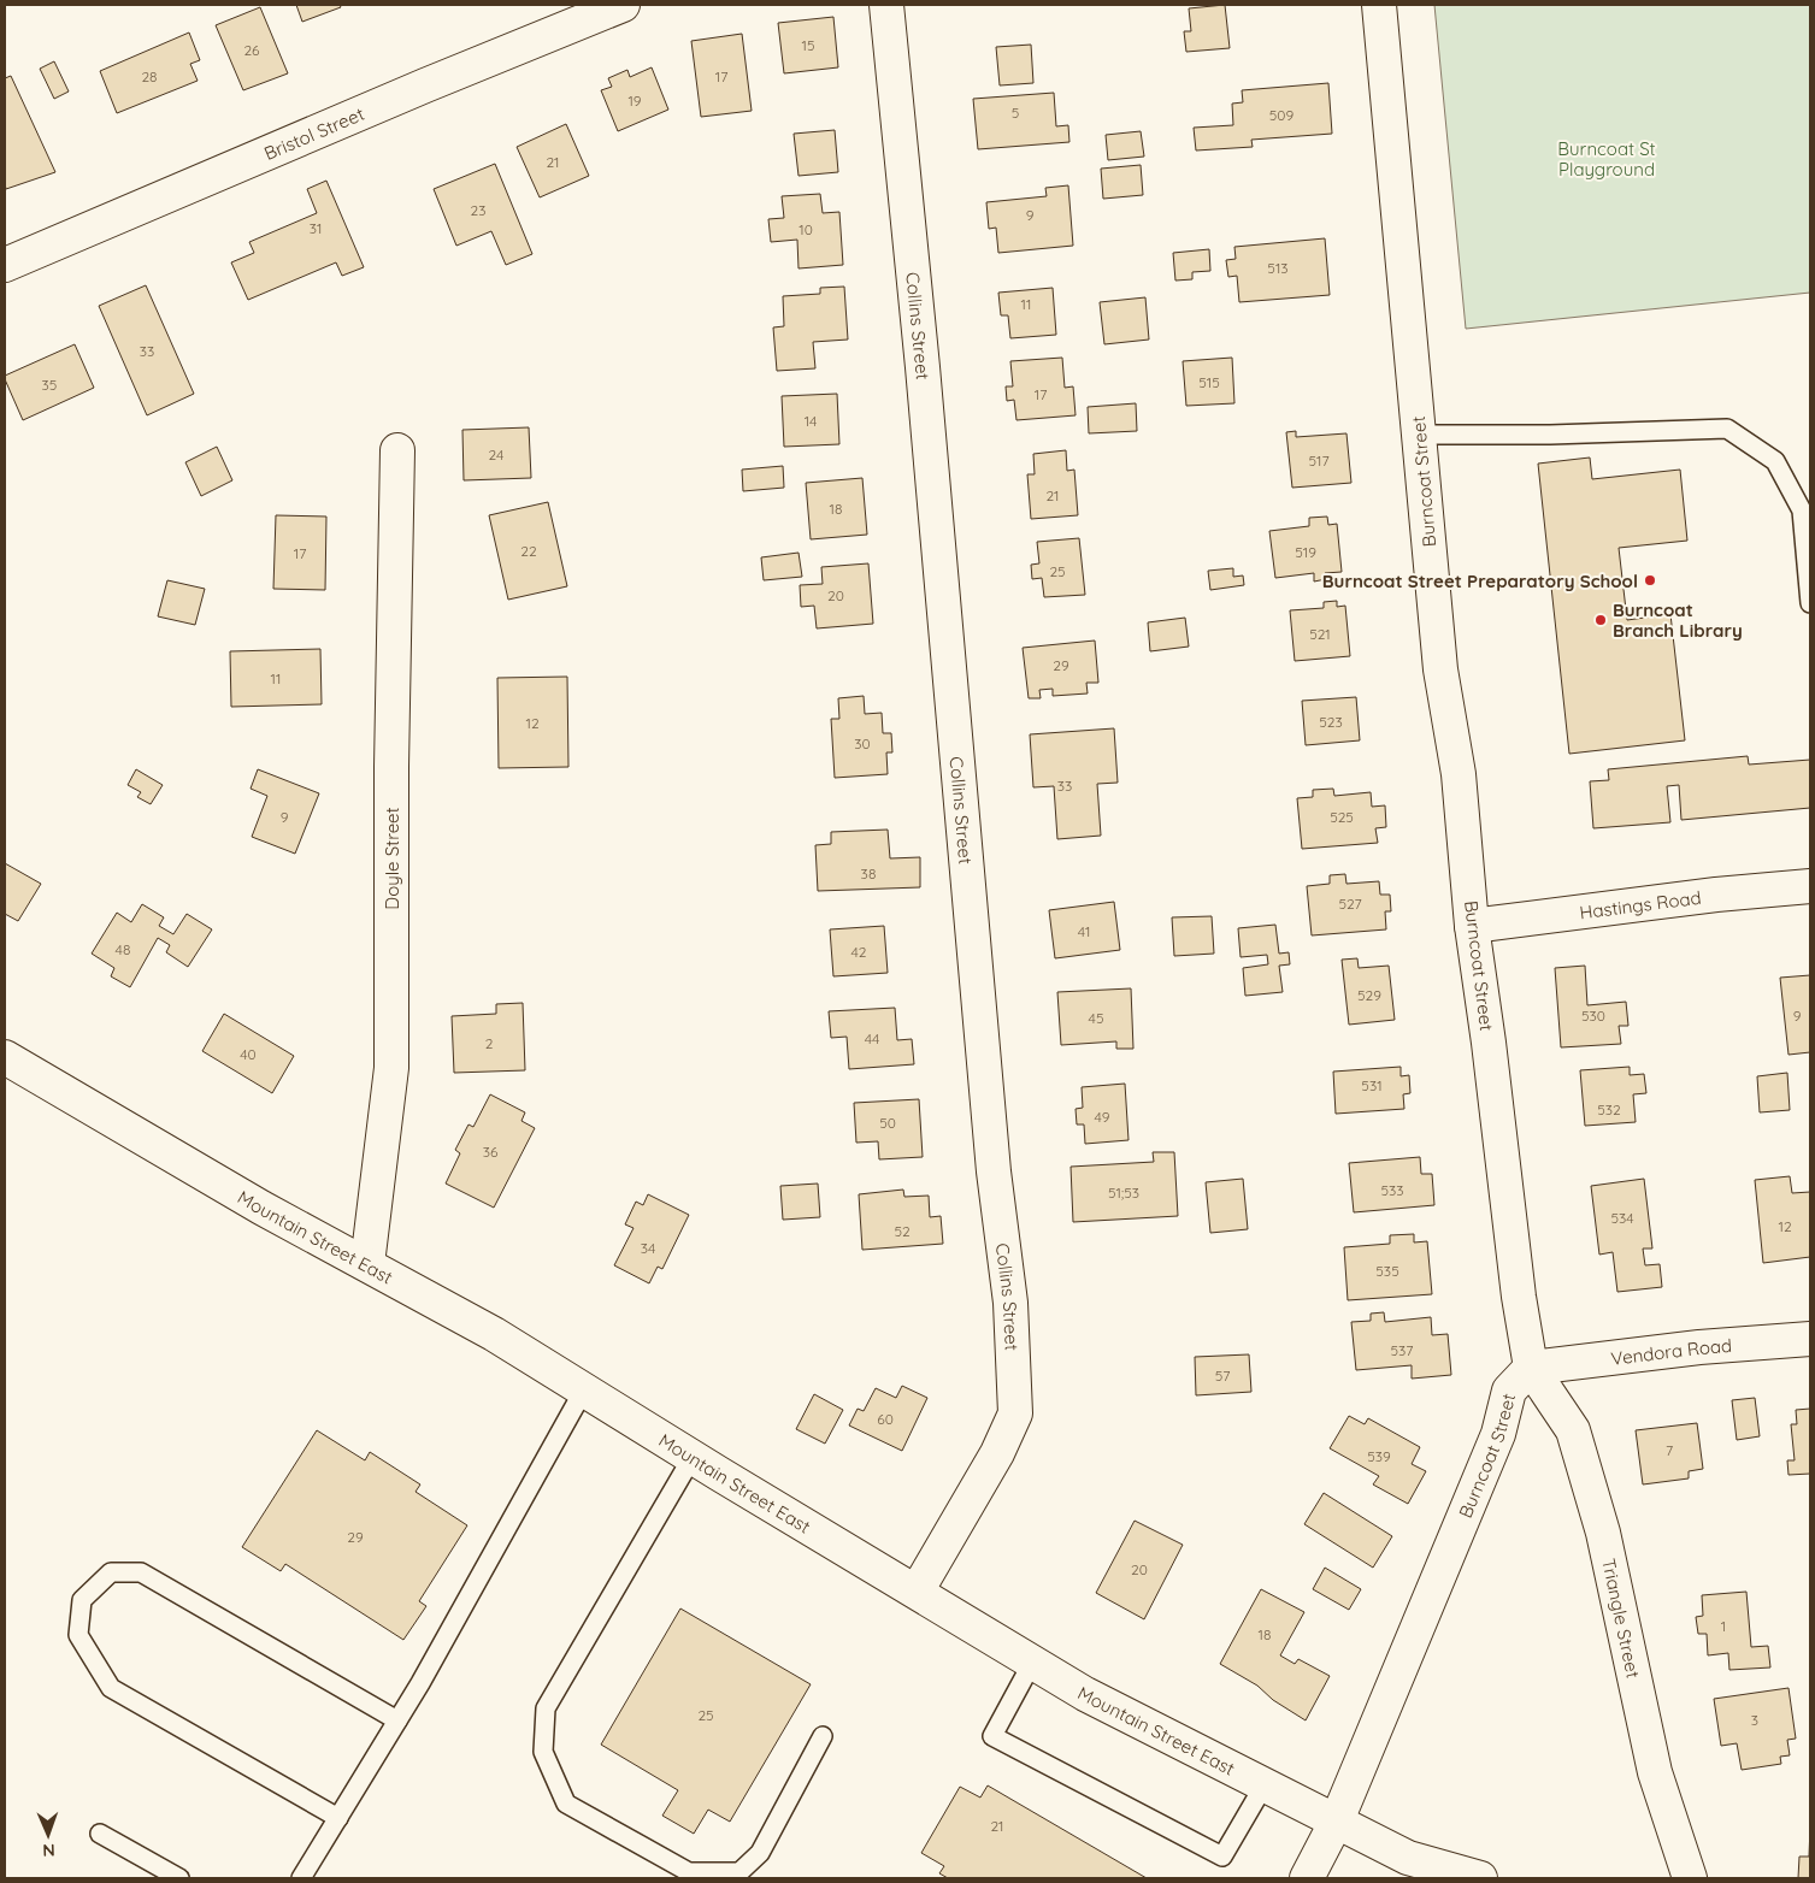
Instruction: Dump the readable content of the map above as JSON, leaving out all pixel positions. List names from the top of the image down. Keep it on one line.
{"streets":{"street":["Bristol Street","Collins Street","Burncoat Street","Doyle Street","Hastings Road","Mountain Street East","Vendora Road","Triangle Street"]},"crossings":[["Collins Street","Mountain Street East"],["Burncoat Street","Hastings Road"],["Burncoat Street","Mountain Street East"],["Burncoat Street","Vendora Road"],["Burncoat Street","Triangle Street"],["Doyle Street","Mountain Street East"],["Vendora Road","Triangle Street"]],"parks":["Burncoat St Playground"],"places":["Burncoat Street Preparatory School","Burncoat Branch Library"],"house_numbers":["15","26","28","17","19","5","509","21","23","9","31","10","513","11","33","515","35","17","14","24","517","21","18","22","519","17","25","20","521","29","11","523","12","30","33","9","525","38","527","41","48","42","529","530","9","45","44","2","40","531","532","49","50","36","533","51;53","534","12","52","34","535","537","57","60","7","539","29","20","1","18","25","3","21"],"north":"bottom"}
